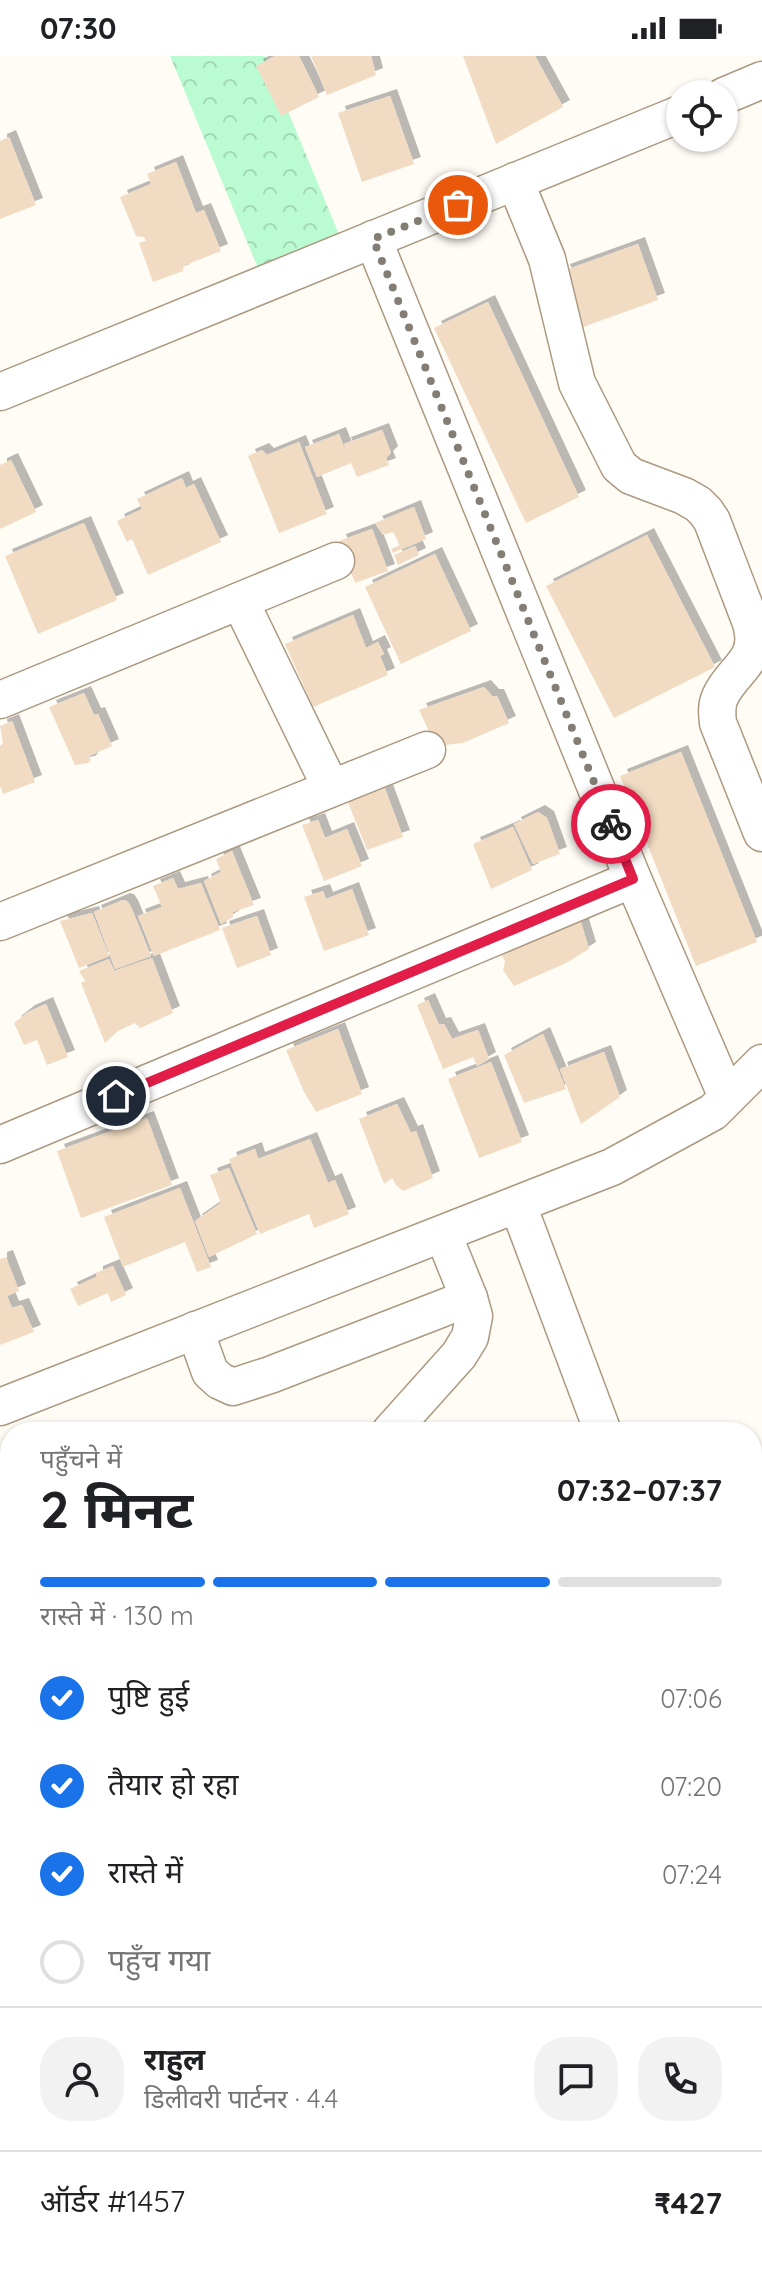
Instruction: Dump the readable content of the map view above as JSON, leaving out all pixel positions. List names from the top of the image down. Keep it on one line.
{"page":{"status":"07:30","heading":["2 मिनट","पहुँचने में","07:32–07:37"],"panel":["राहुल","डिलीवरी पार्टनर · 4.4","ऑर्डर #1457","₹427"],"bar":"रास्ते में · 130 m","list":[["पुष्टि हुई","07:06"],["तैयार हो रहा","07:20"],["रास्ते में","07:24"],"पहुँच गया"]}}
